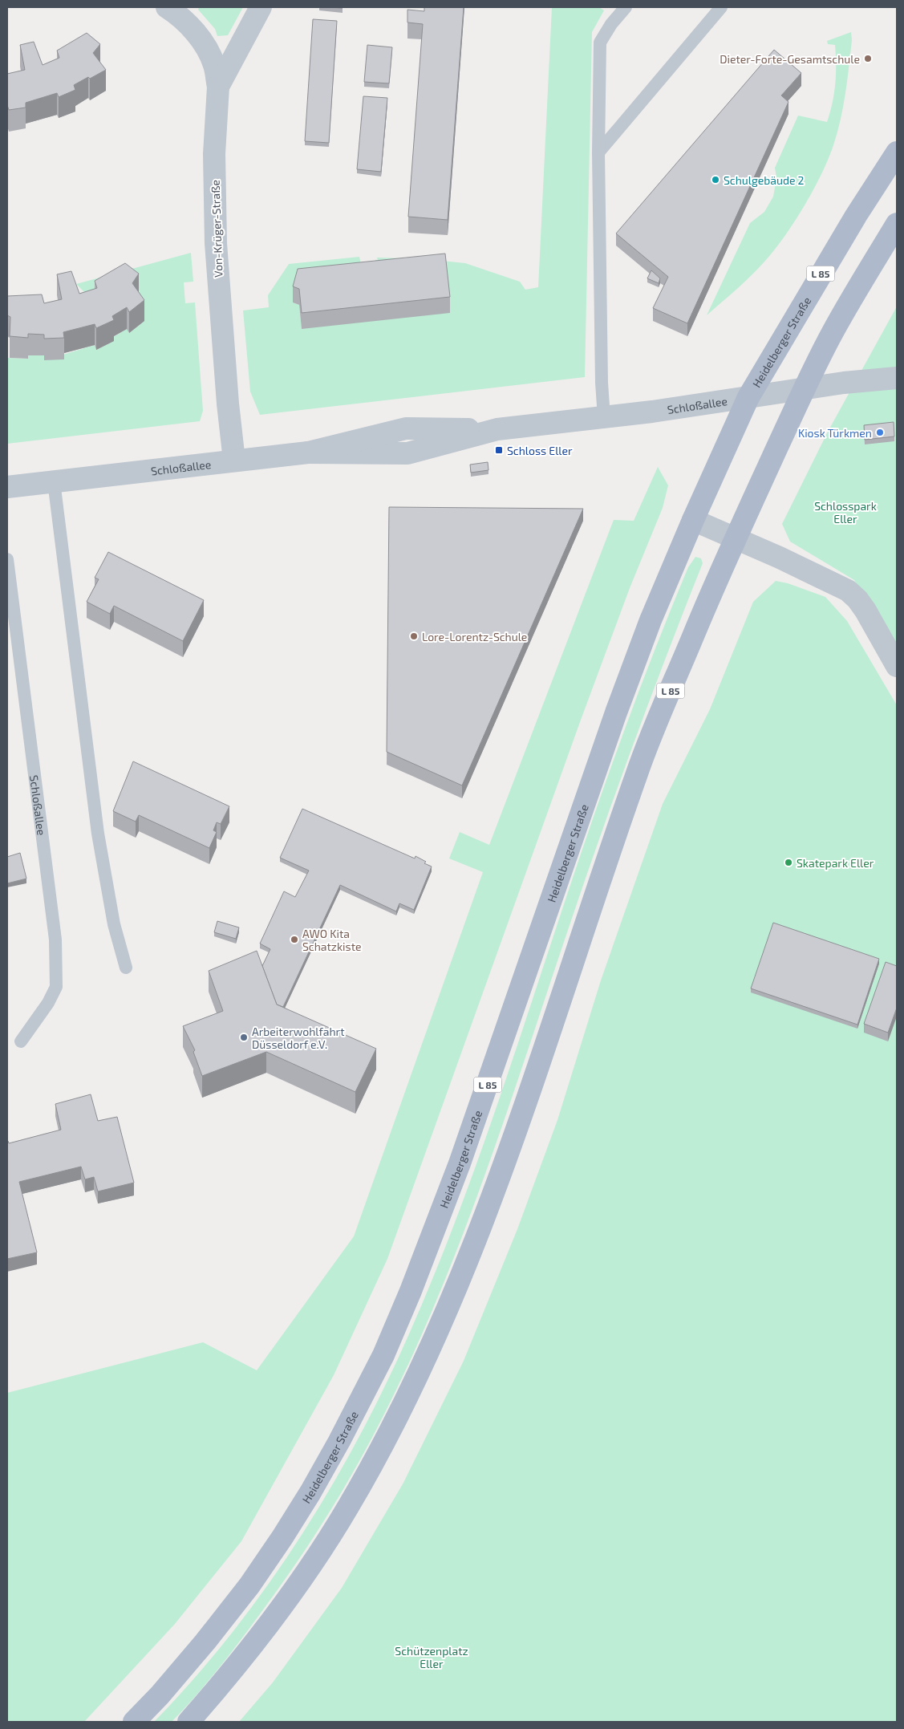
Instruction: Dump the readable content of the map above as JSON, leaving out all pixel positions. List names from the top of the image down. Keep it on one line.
{"streets":{"main road":["L 85","Heidelberger Straße"],"street":["Von-Krüger-Straße","Schloßallee"]},"crossings":[["Von-Krüger-Straße","Schloßallee"],["L 85","Schloßallee"],["Heidelberger Straße","Schloßallee"]],"parks":["Schlosspark Eller","Schützenplatz Eller"],"places":{"other":["Dieter-Forte-Gesamtschule","Schulgebäude 2","Kiosk Türkmen","Lore-Lorentz-Schule","Skatepark Eller","AWO Kita Schatzkiste","Arbeiterwohlfahrt Düsseldorf e.V."],"transit":["Schloss Eller"]}}
